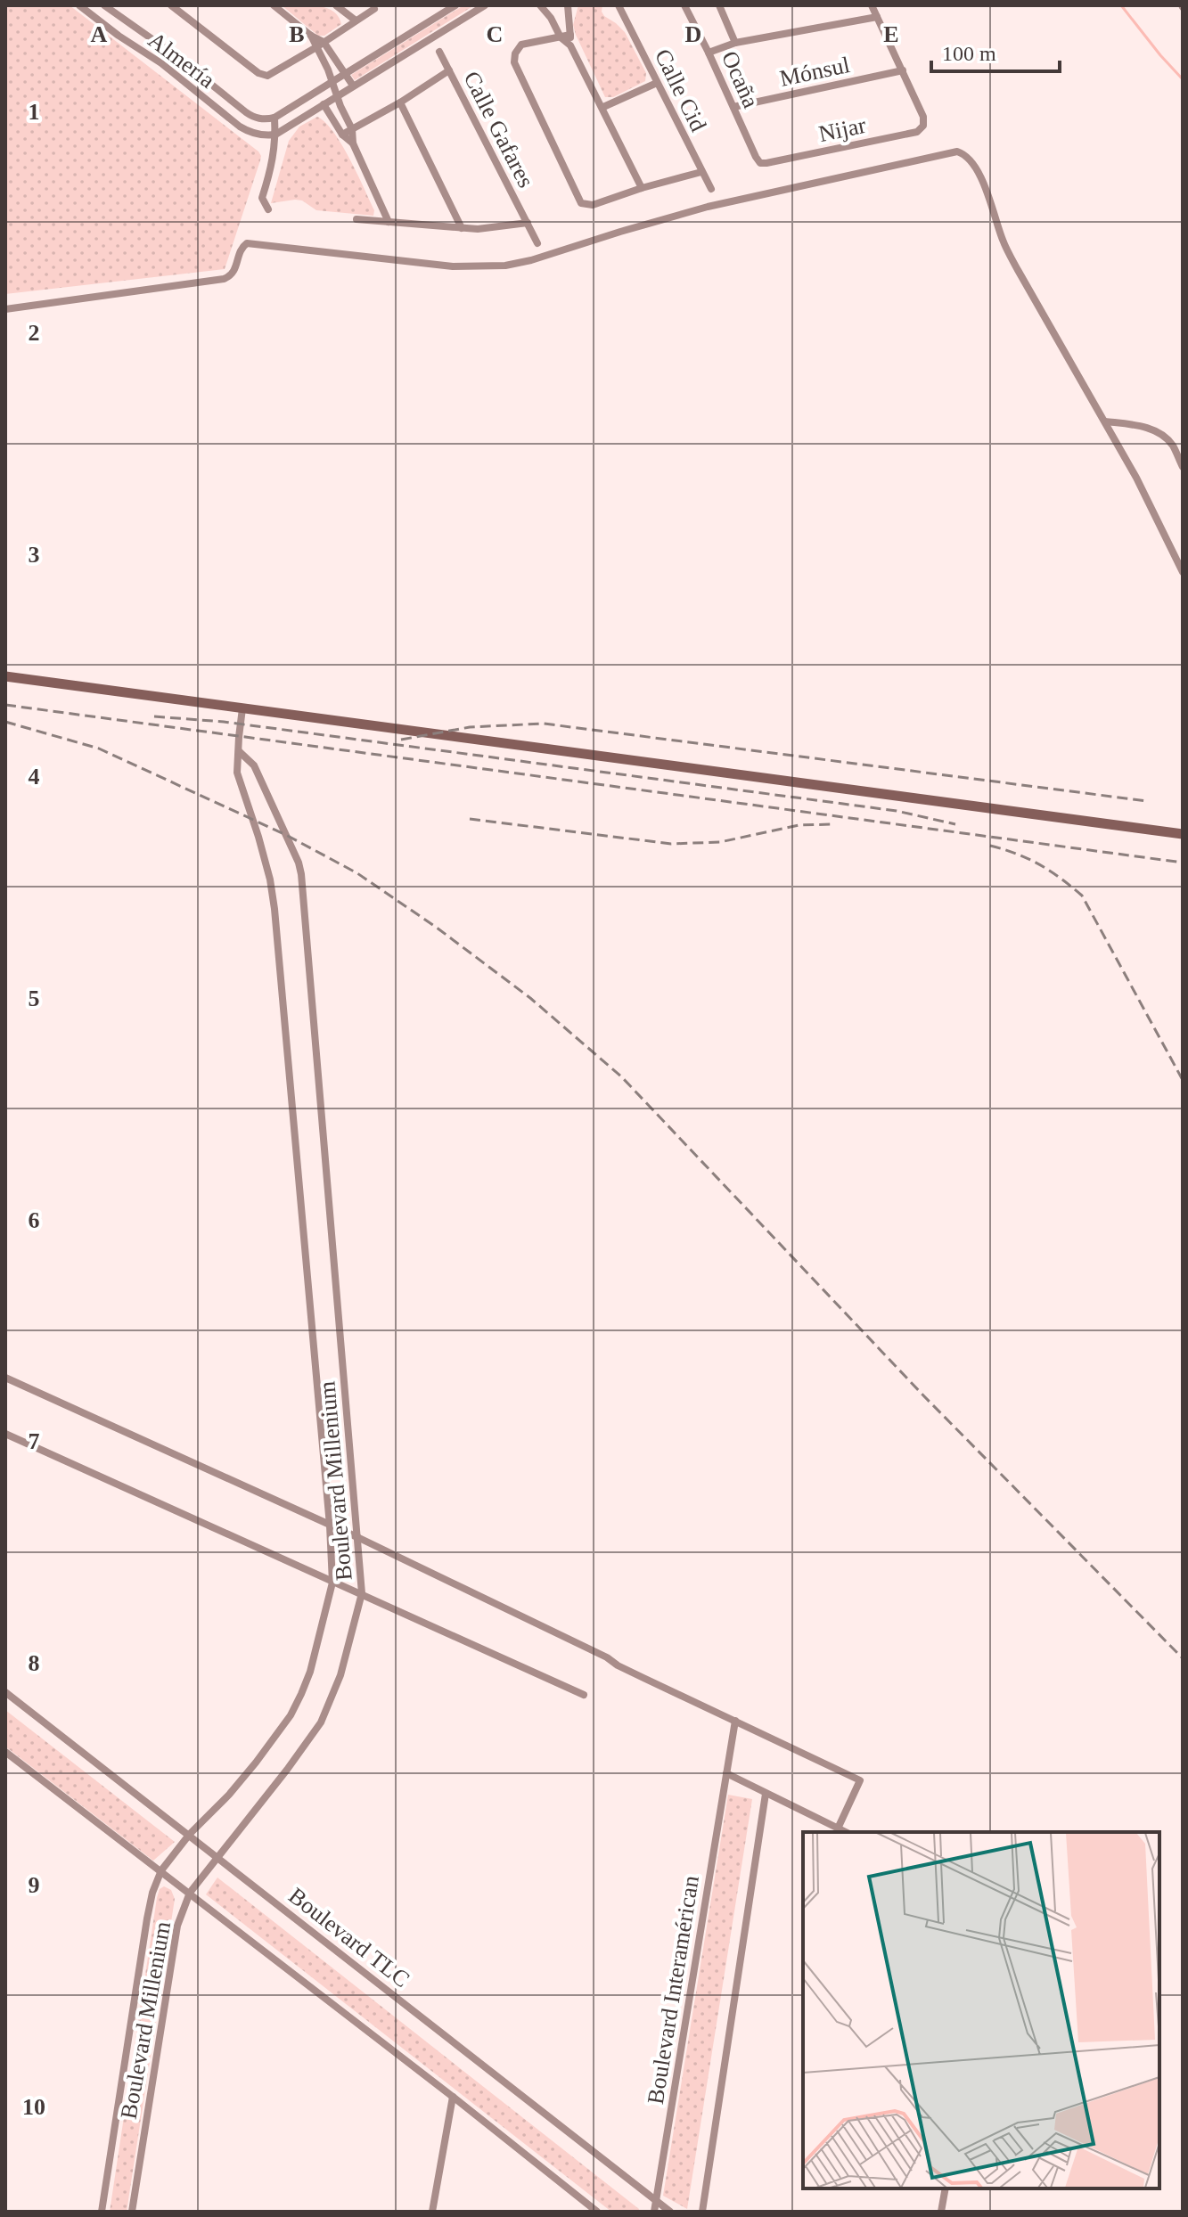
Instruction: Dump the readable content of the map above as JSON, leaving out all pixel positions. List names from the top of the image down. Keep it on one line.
{"streets":{"street":["Almería","Mónsul","Ocaña","Calle Cid","Calle Gafares","Nijar","Boulevard Millenium","Boulevard TLC","Boulevard Interamérican"]},"crossings":[["Mónsul","Ocaña"],["Mónsul","Nijar"],["Ocaña","Nijar"],["Boulevard Millenium","Boulevard TLC"],["Boulevard TLC","Boulevard Interamérican"]],"scale_bar":"100 m","grid":{"columns":["A","B","C","D","E"],"rows":["1","2","3","4","5","6","7","8","9","10"]}}
